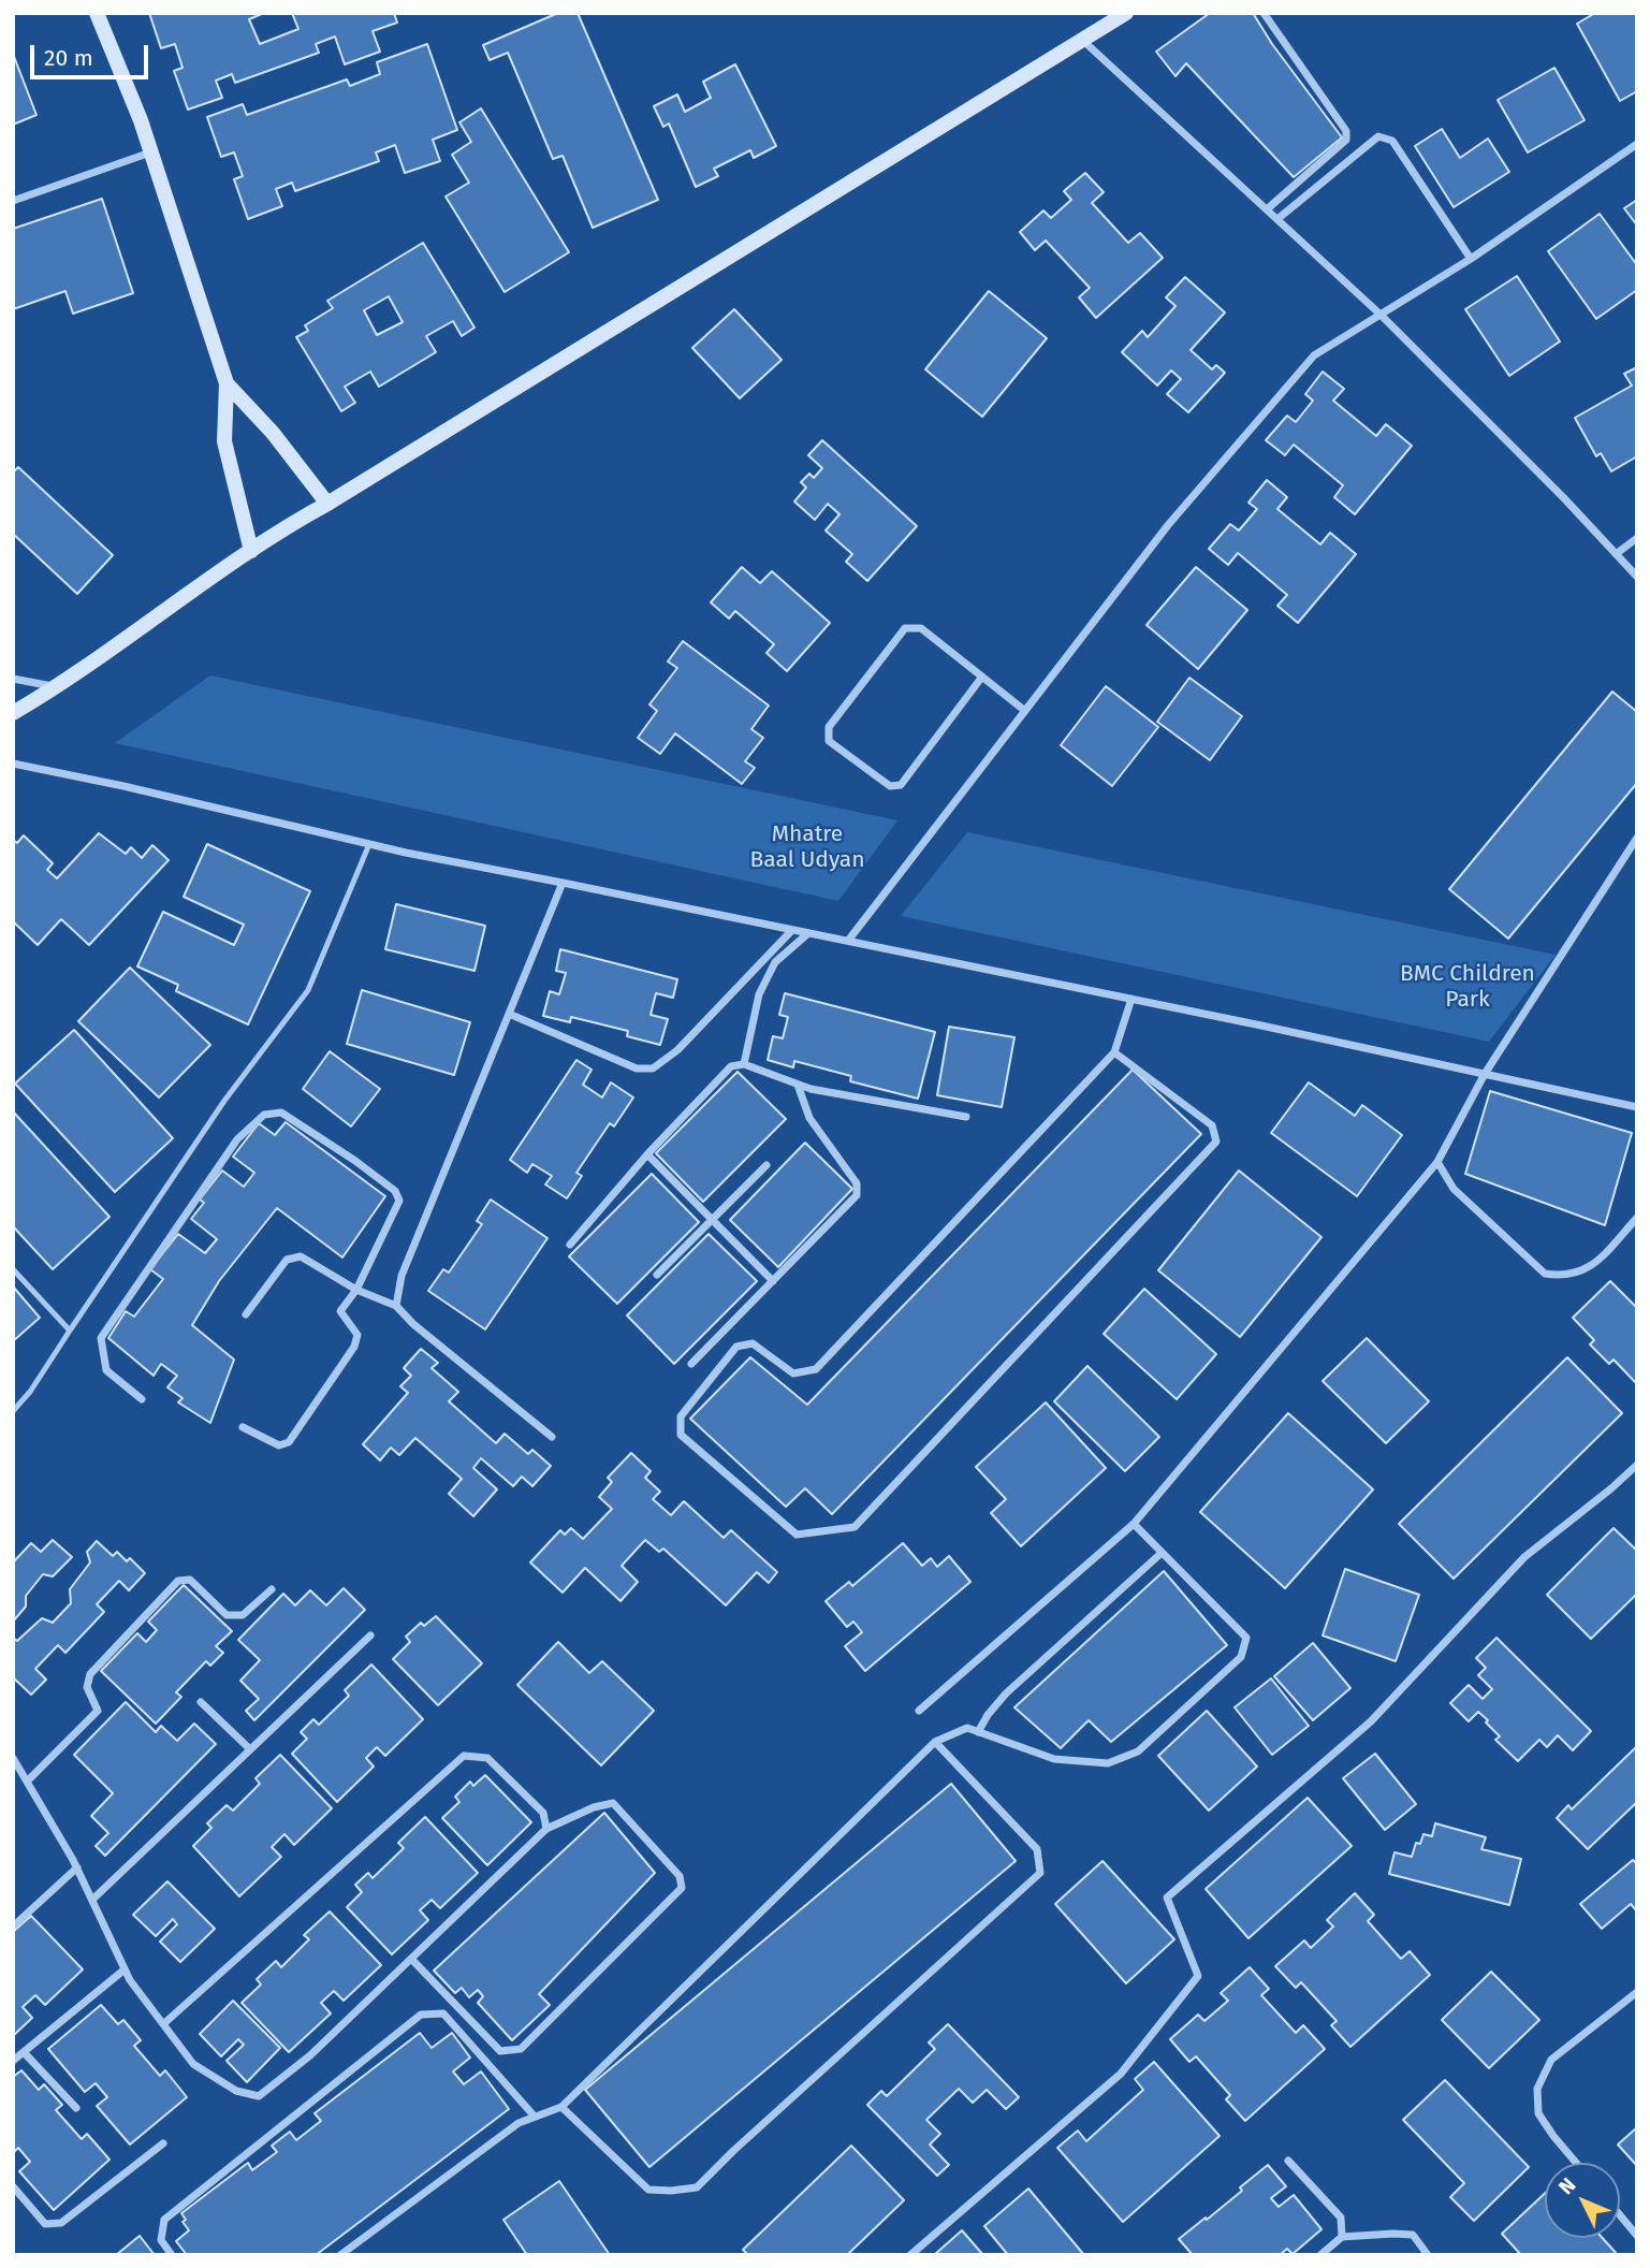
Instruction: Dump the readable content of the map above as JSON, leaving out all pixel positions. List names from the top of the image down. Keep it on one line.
{"parks":["Mhatre Baal Udyan","BMC Children Park"],"scale_bar":"20 m","north":"top left"}
